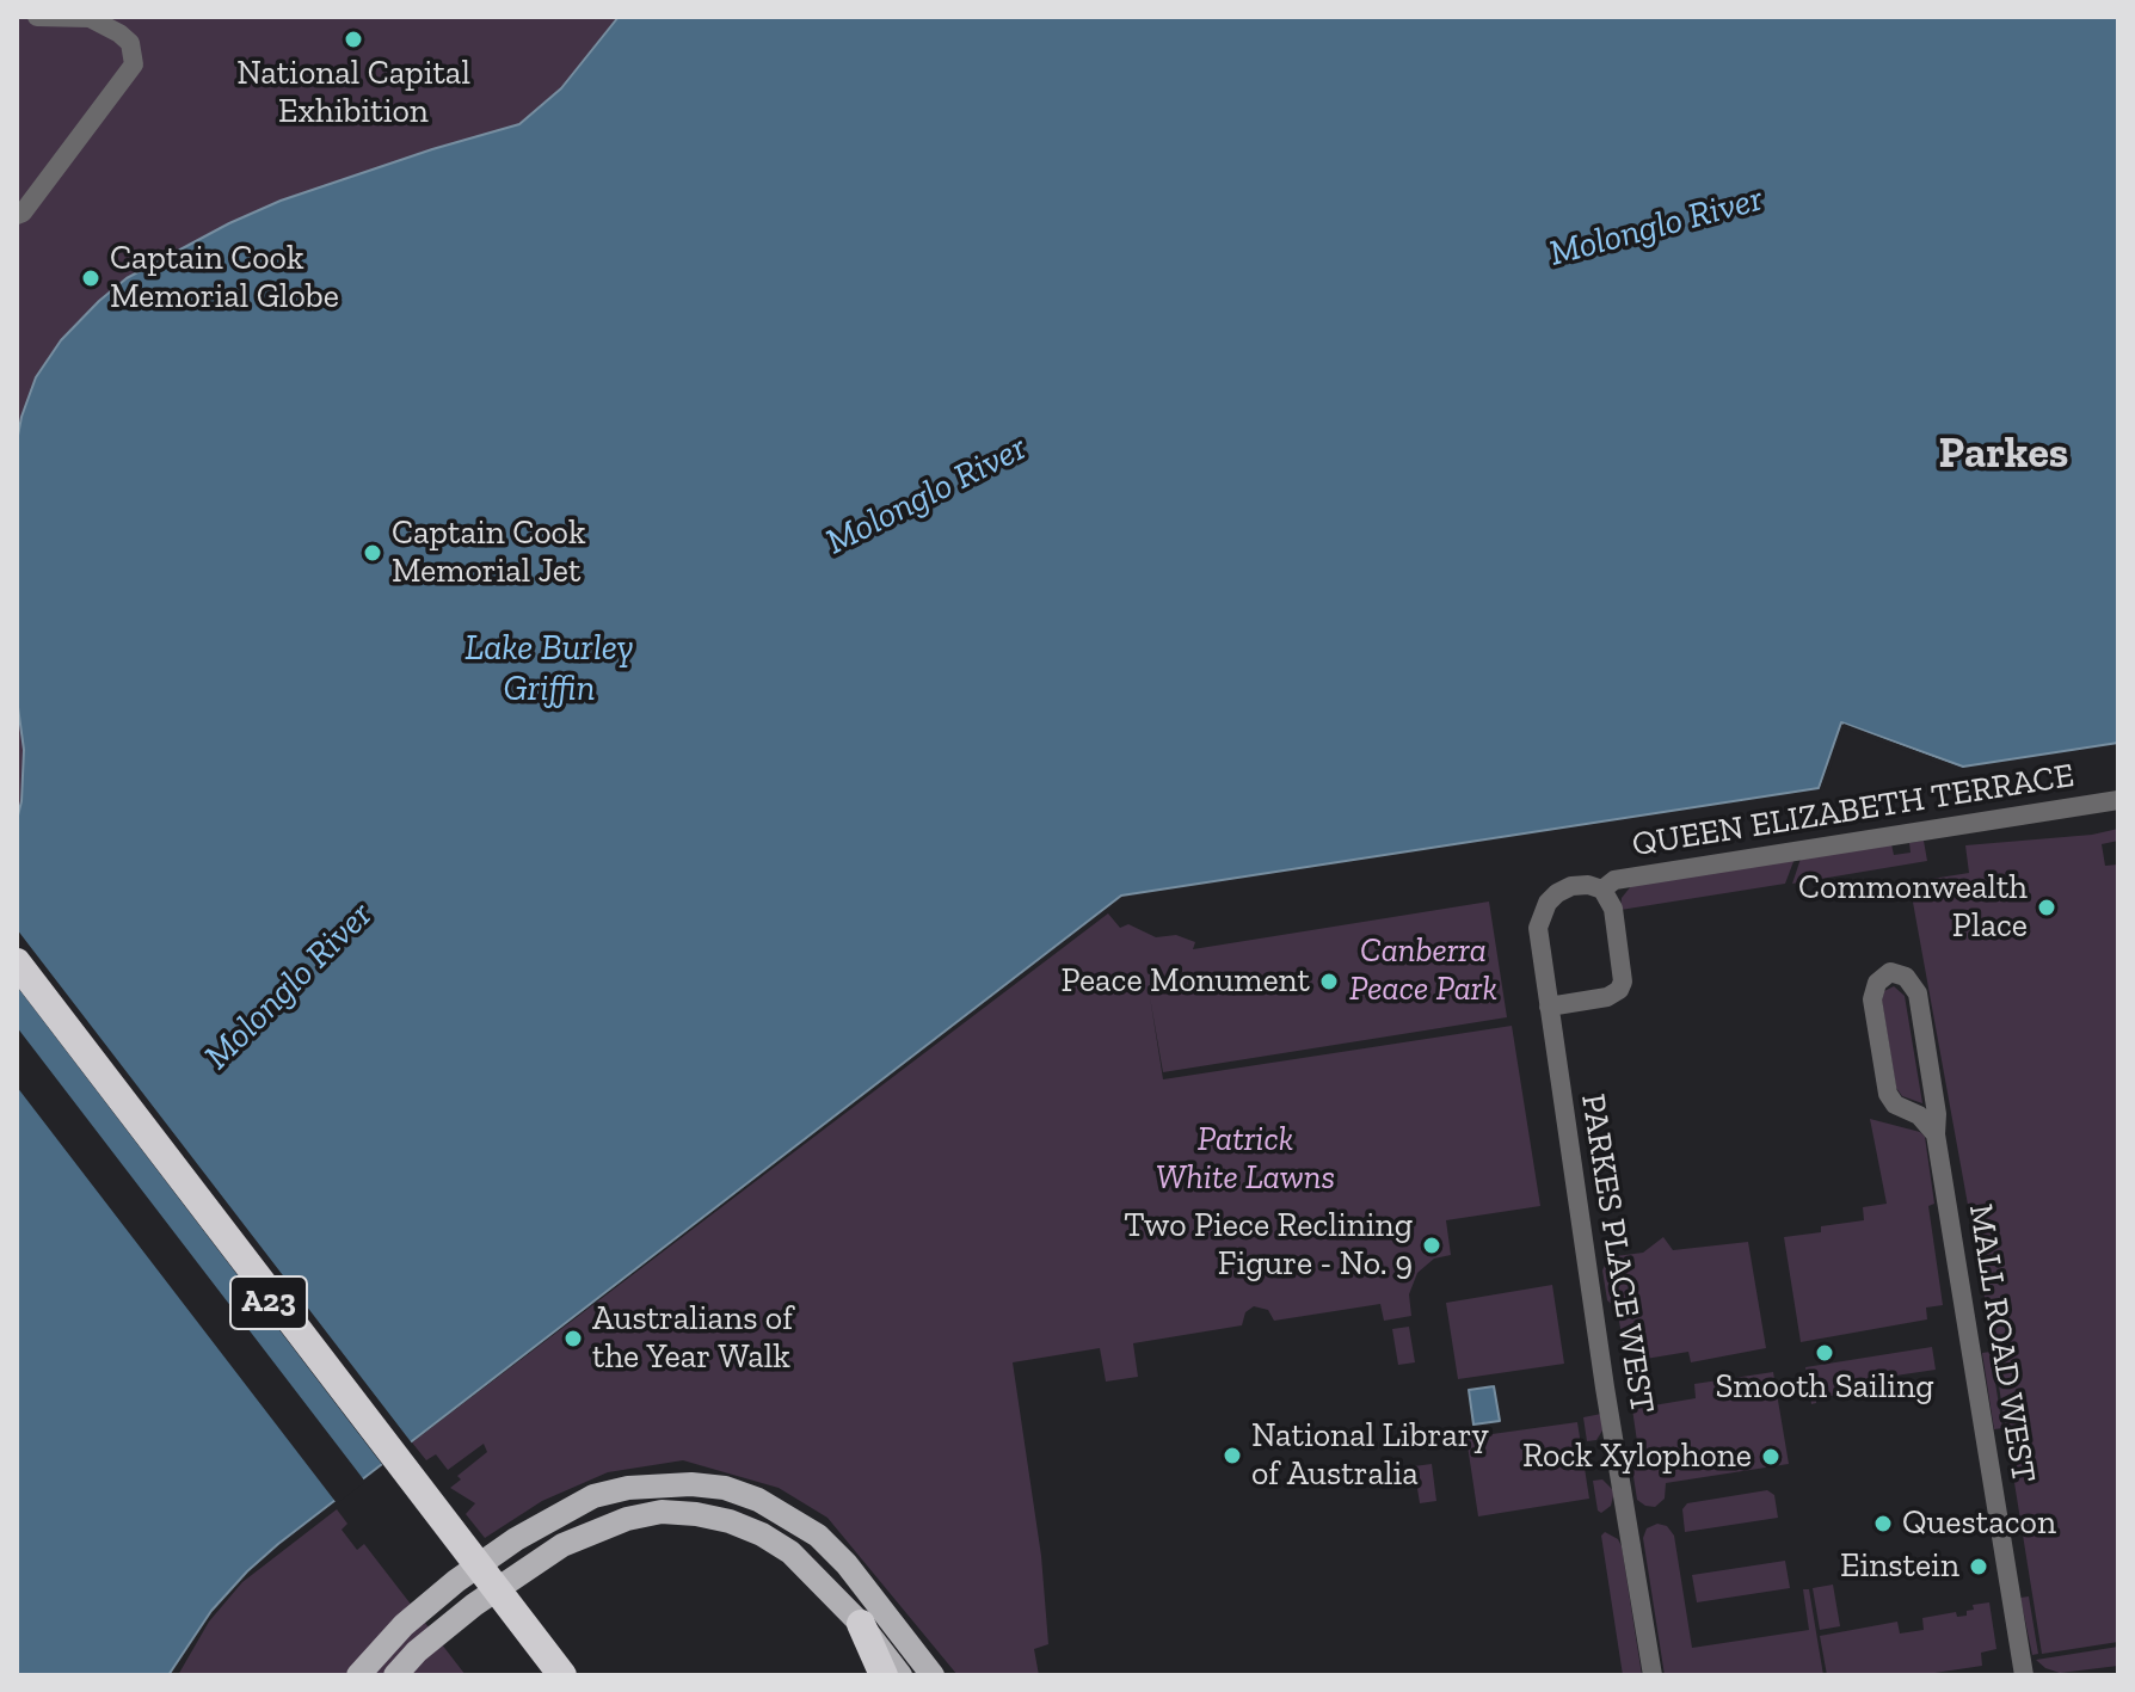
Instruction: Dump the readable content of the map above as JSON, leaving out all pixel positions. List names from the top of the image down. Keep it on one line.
{"streets":{"highway":["A23"],"street":["QUEEN ELIZABETH TERRACE","PARKES PLACE WEST","MALL ROAD WEST"]},"crossings":[["QUEEN ELIZABETH TERRACE","PARKES PLACE WEST"]],"districts":["Parkes"],"water":["Molonglo River","Lake Burley Griffin"],"parks":["Canberra Peace Park","Patrick White Lawns"],"places":["National Capital Exhibition","Captain Cook Memorial Globe","Captain Cook Memorial Jet","Commonwealth Place","Peace Monument","Two Piece Reclining Figure - No. 9","Australians of the Year Walk","Smooth Sailing","National Library of Australia","Rock Xylophone","Questacon","Einstein"]}
